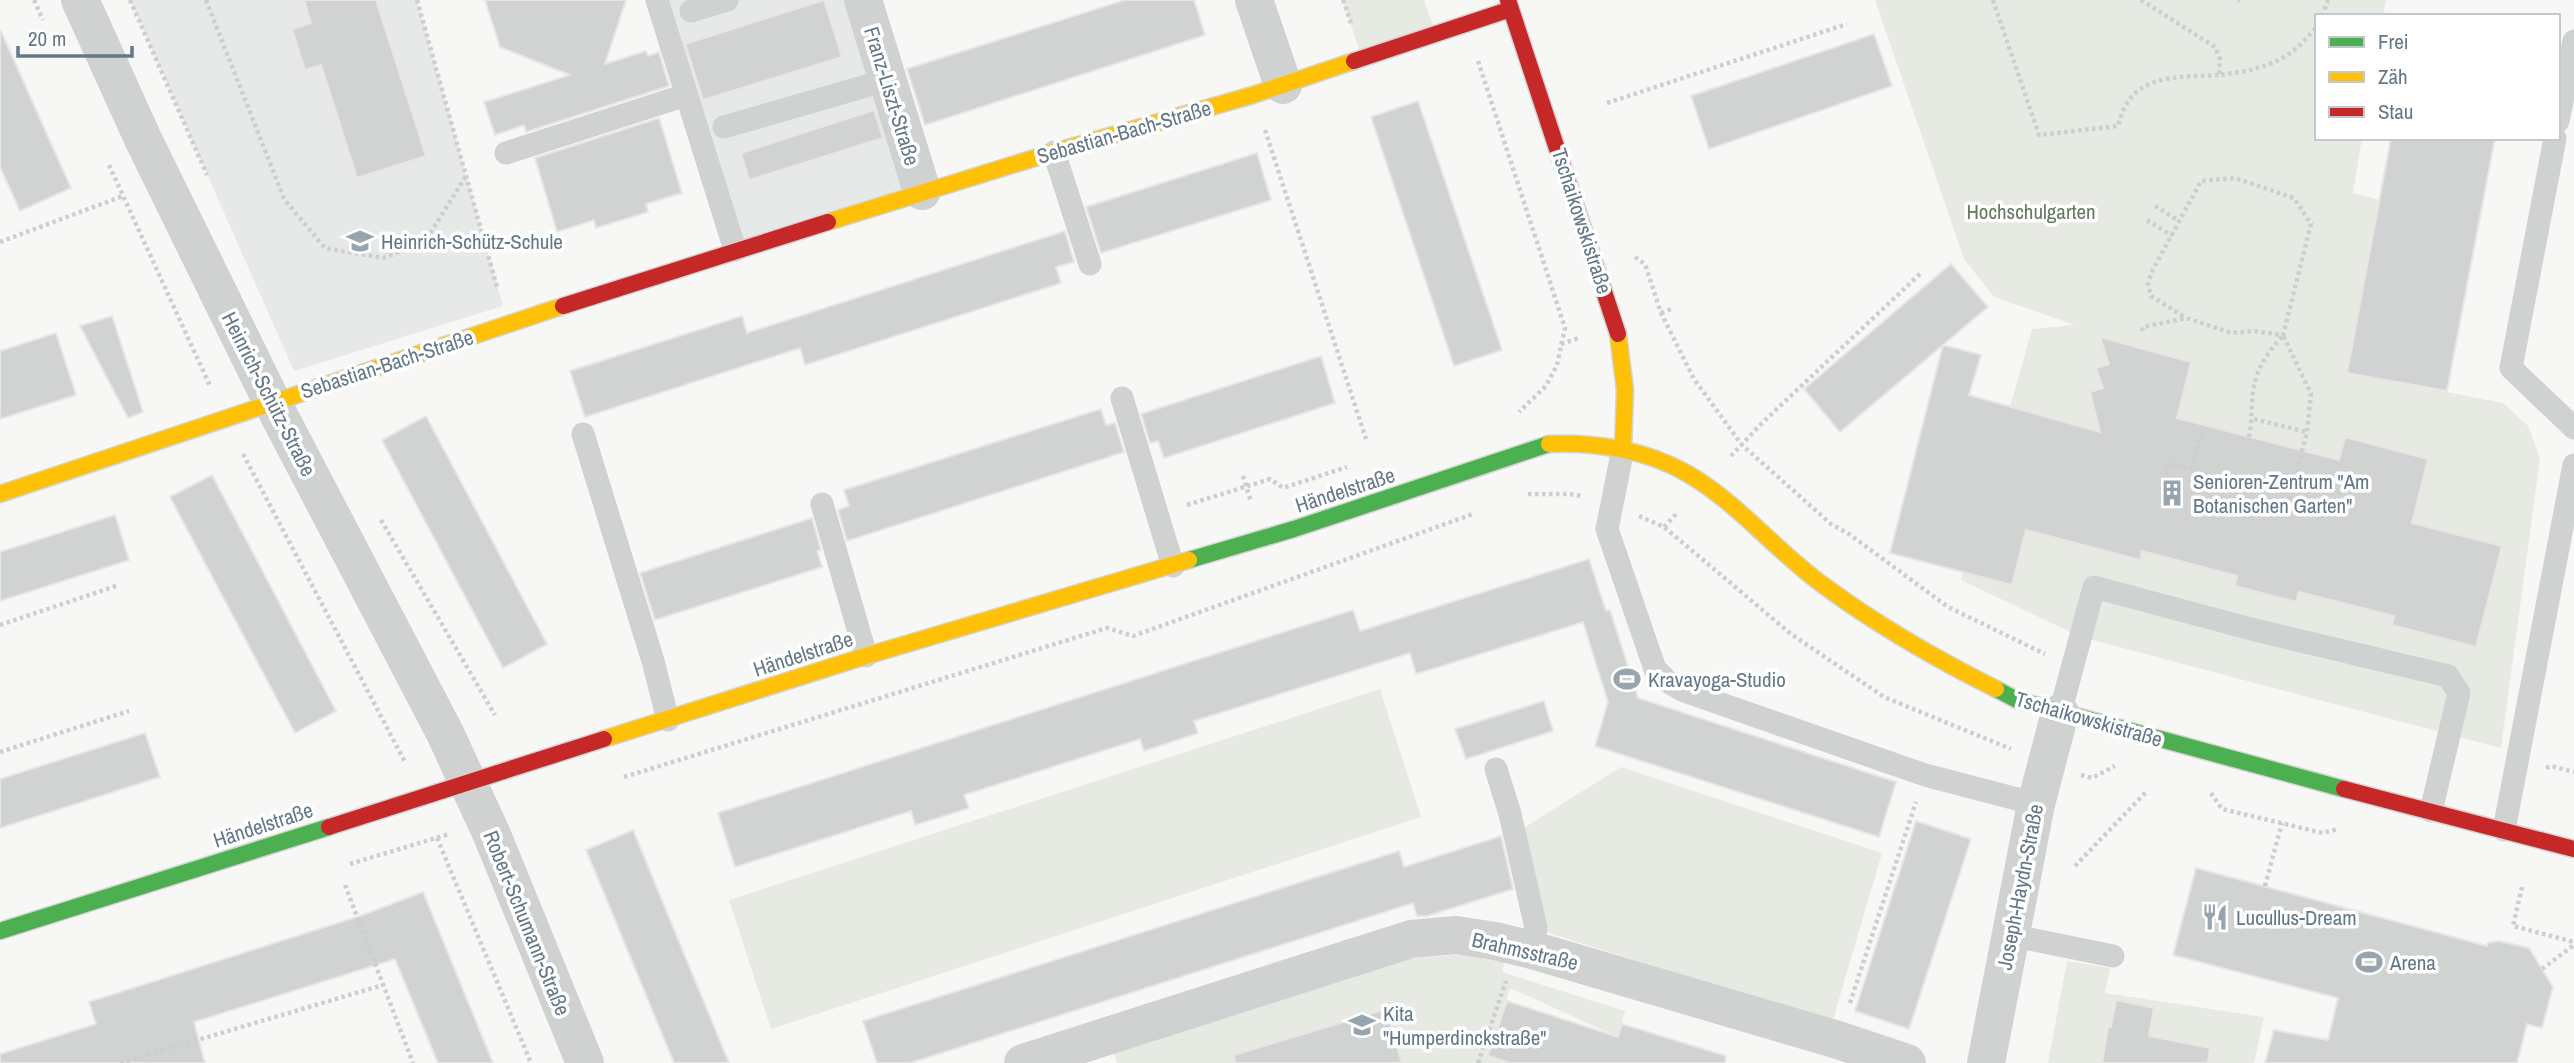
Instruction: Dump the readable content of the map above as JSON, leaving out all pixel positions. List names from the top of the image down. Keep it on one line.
{"streets":{"street":["Franz-Liszt-Straße","Sebastian-Bach-Straße","Tschaikowskistraße","Heinrich-Schütz-Straße","Händelstraße","Joseph-Haydn-Straße","Robert-Schumann-Straße","Brahmsstraße"]},"crossings":[["Franz-Liszt-Straße","Sebastian-Bach-Straße"],["Sebastian-Bach-Straße","Tschaikowskistraße"],["Sebastian-Bach-Straße","Heinrich-Schütz-Straße"],["Tschaikowskistraße","Händelstraße"],["Tschaikowskistraße","Joseph-Haydn-Straße"],["Heinrich-Schütz-Straße","Händelstraße"],["Heinrich-Schütz-Straße","Robert-Schumann-Straße"],["Händelstraße","Robert-Schumann-Straße"]],"parks":["Hochschulgarten"],"places":{"school or university":["Heinrich-Schütz-Schule","Kita \"Humperdinckstraße\""],"building":["Senioren-Zentrum \"Am Botanischen Garten\""],"sports":["Kravayoga-Studio","Arena"],"restaurant":["Lucullus-Dream"]},"legend":["Frei","Zäh","Stau"],"scale_bar":"20 m"}
